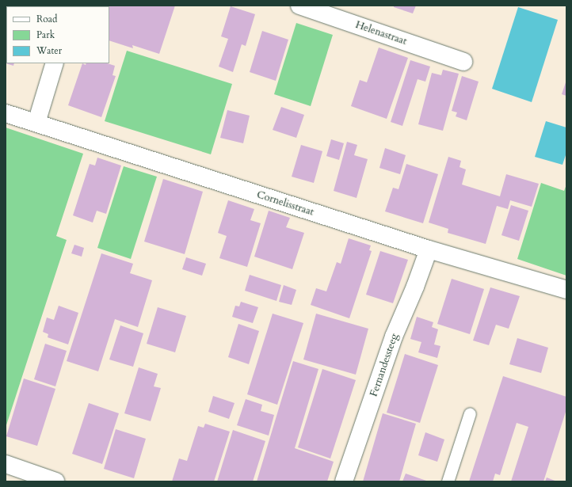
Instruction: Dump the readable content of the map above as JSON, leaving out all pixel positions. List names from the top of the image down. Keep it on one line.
{"streets":{"street":["Helenastraat","Cornelisstraat","Fernandessteeg"]},"crossings":[["Cornelisstraat","Fernandessteeg"]],"legend":["Road","Park","Water"]}
